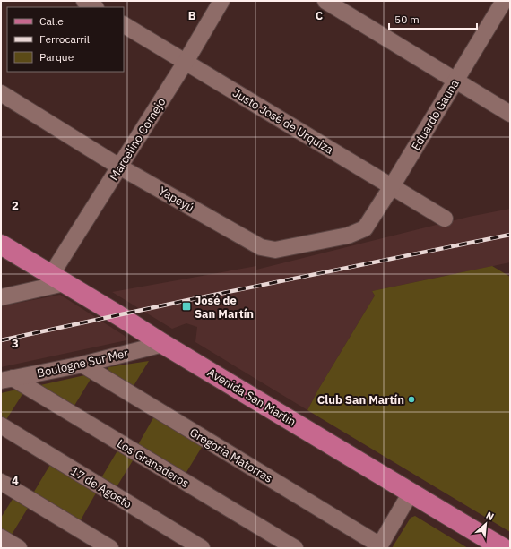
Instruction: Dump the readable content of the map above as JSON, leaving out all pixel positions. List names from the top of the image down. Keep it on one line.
{"streets":{"main road":["Avenida San Martín"],"street":["Eduardo Gauna","Justo José de Urquiza","Marcelino Cornejo","Yapeyú","Boulogne Sur Mer","Gregoria Matorras","Los Granaderos","17 de Agosto"]},"crossings":[["Eduardo Gauna","Justo José de Urquiza"],["Eduardo Gauna","Yapeyú"],["Justo José de Urquiza","Marcelino Cornejo"],["Marcelino Cornejo","Yapeyú"],["Marcelino Cornejo","Avenida San Martín"],["Boulogne Sur Mer","Avenida San Martín"],["Boulogne Sur Mer","Gregoria Matorras"],["Boulogne Sur Mer","Los Granaderos"]],"places":{"transit":["José de San Martín"],"other":["Club San Martín"]},"legend":["Calle","Ferrocarril","Parque"],"scale_bar":"50 m","north":"top right","grid":{"columns":["B","C"],"rows":["2","3","4"]}}
